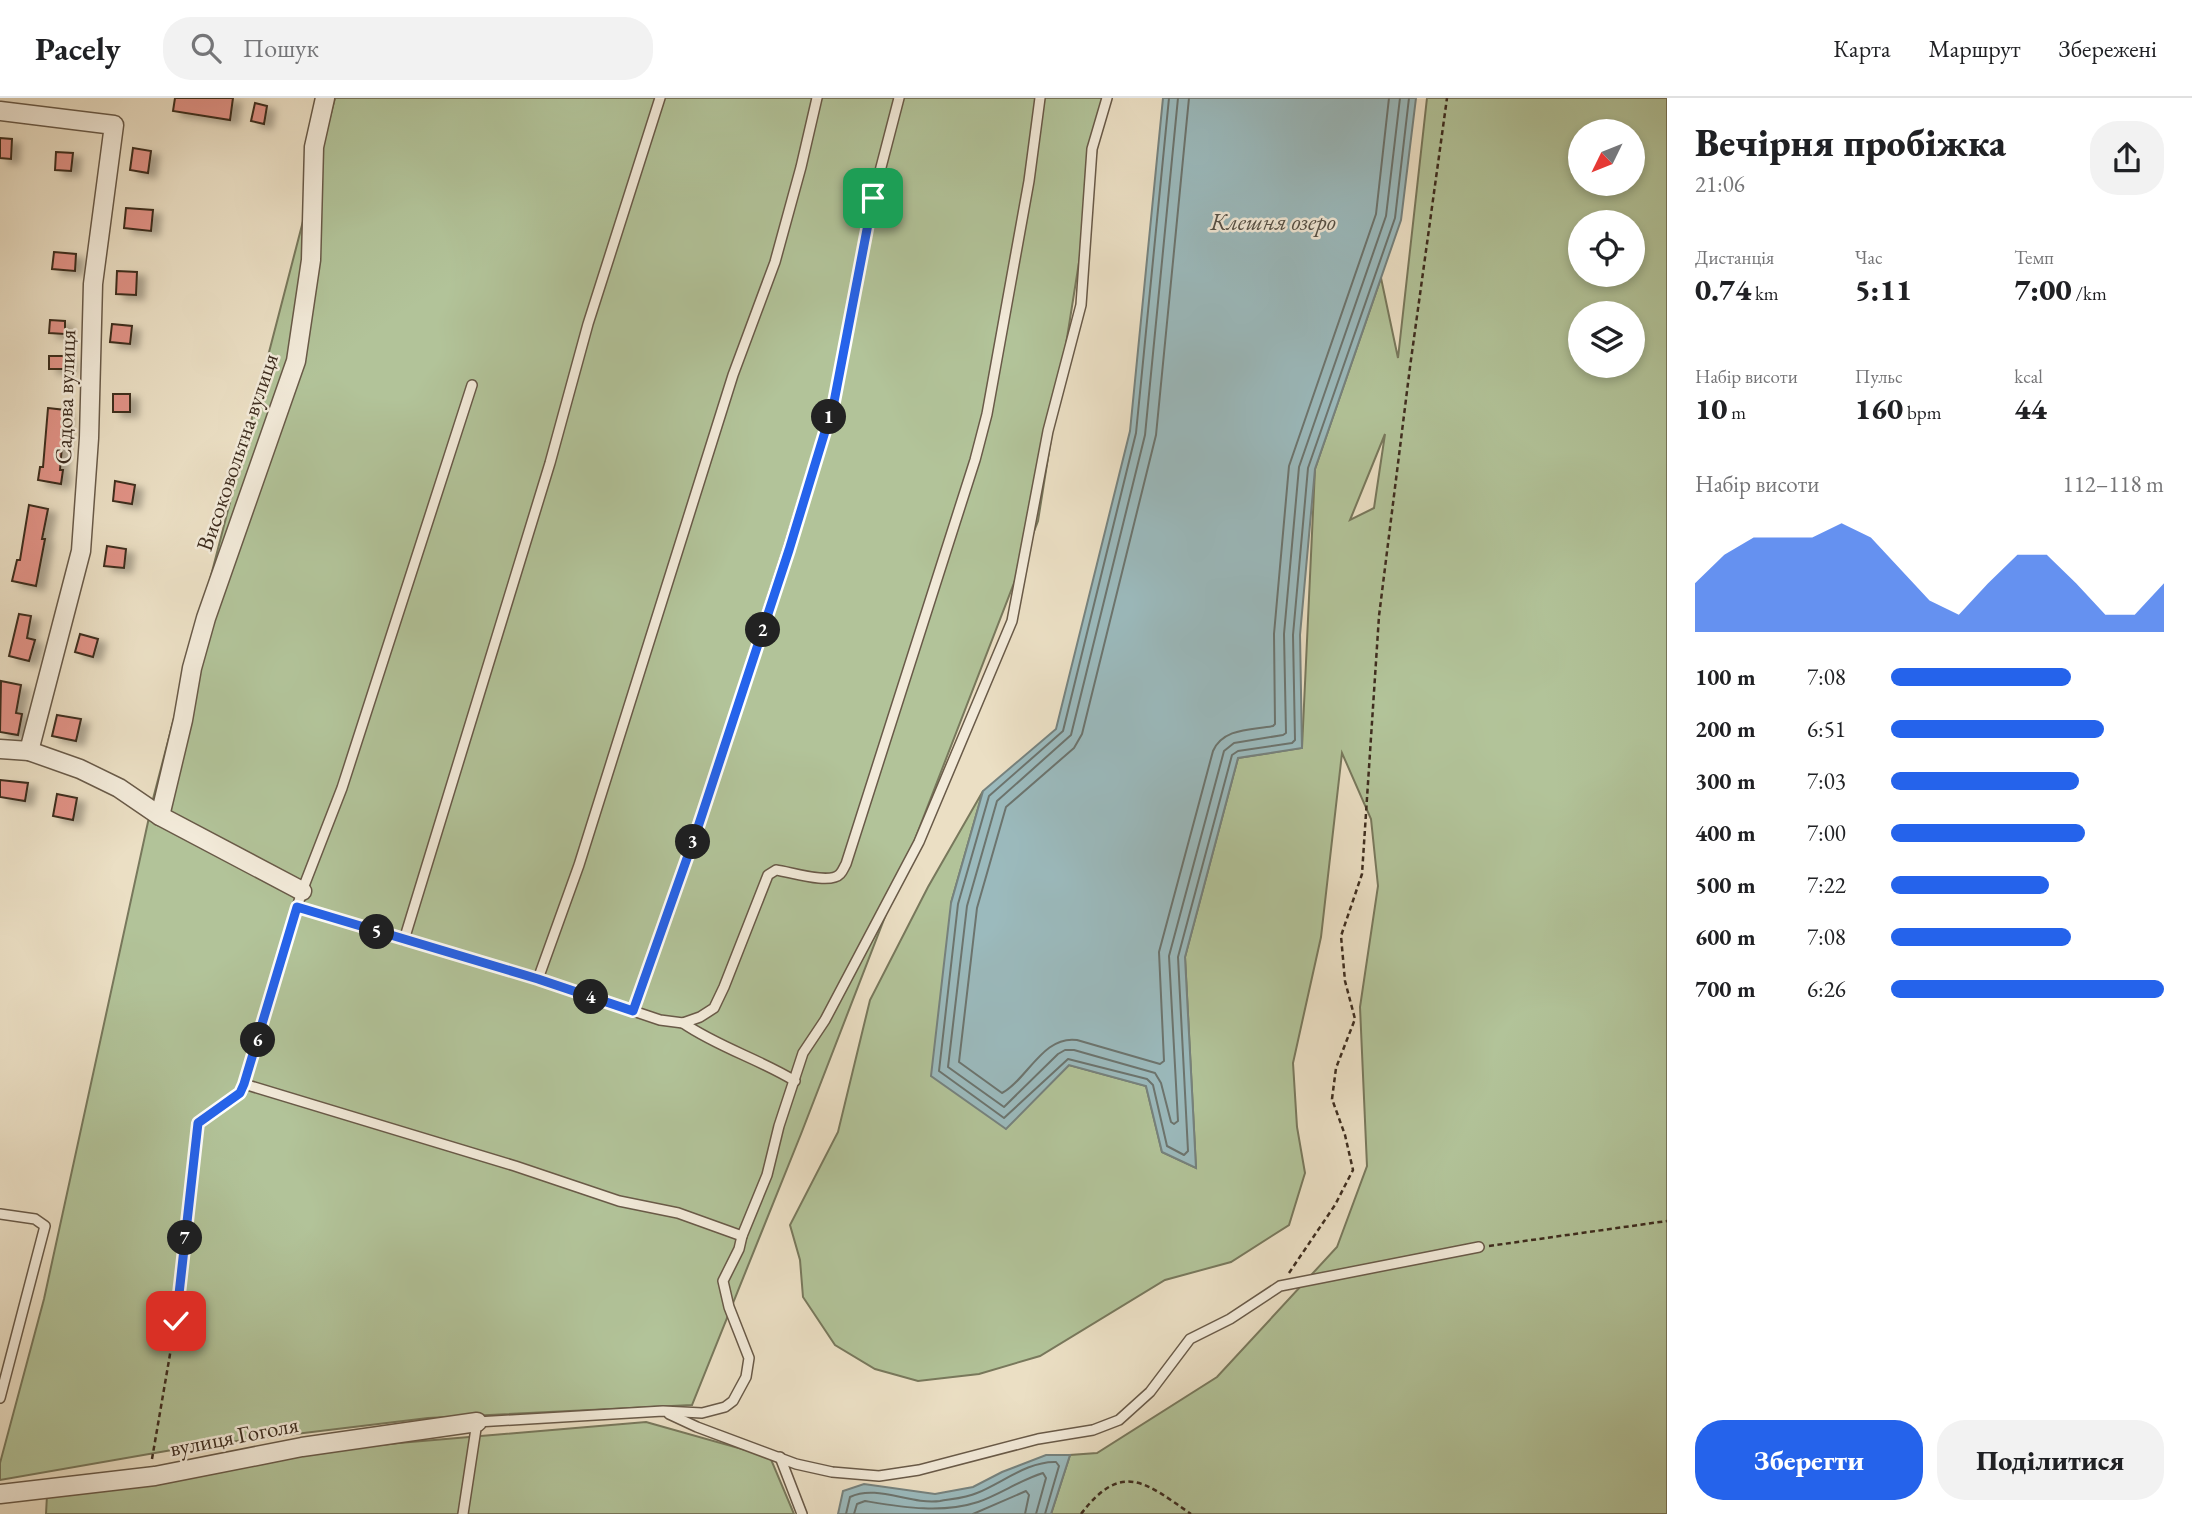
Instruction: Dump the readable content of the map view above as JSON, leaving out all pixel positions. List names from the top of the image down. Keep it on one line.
{"streets":{"street":["Садова вулиця","Високовольтна вулиця","вулиця Гоголя"]},"water":["Клешня озеро"],"north":"bottom left","page":{"header":"Pacely","search":"Пошук","nav":["Карта","Маршрут","Збережені"],"heading":["Вечірня пробіжка","21:06"],"stats":[["Дистанція","0.74 km"],["Час","5:11"],["Темп","7:00 /km"],["Набір висоти","10 m"],["Пульс","160 bpm"],["kcal","44"]],"pins":["1","2","3","5","4","6","7"],"chart":["Набір висоти","112–118 m"],"list":[{"name":"100 m","note":"7:08"},{"name":"200 m","note":"6:51"},{"name":"300 m","note":"7:03"},{"name":"400 m","note":"7:00"},{"name":"500 m","note":"7:22"},{"name":"600 m","note":"7:08"},{"name":"700 m","note":"6:26"}],"buttons":["Зберегти","Поділитися"]}}
